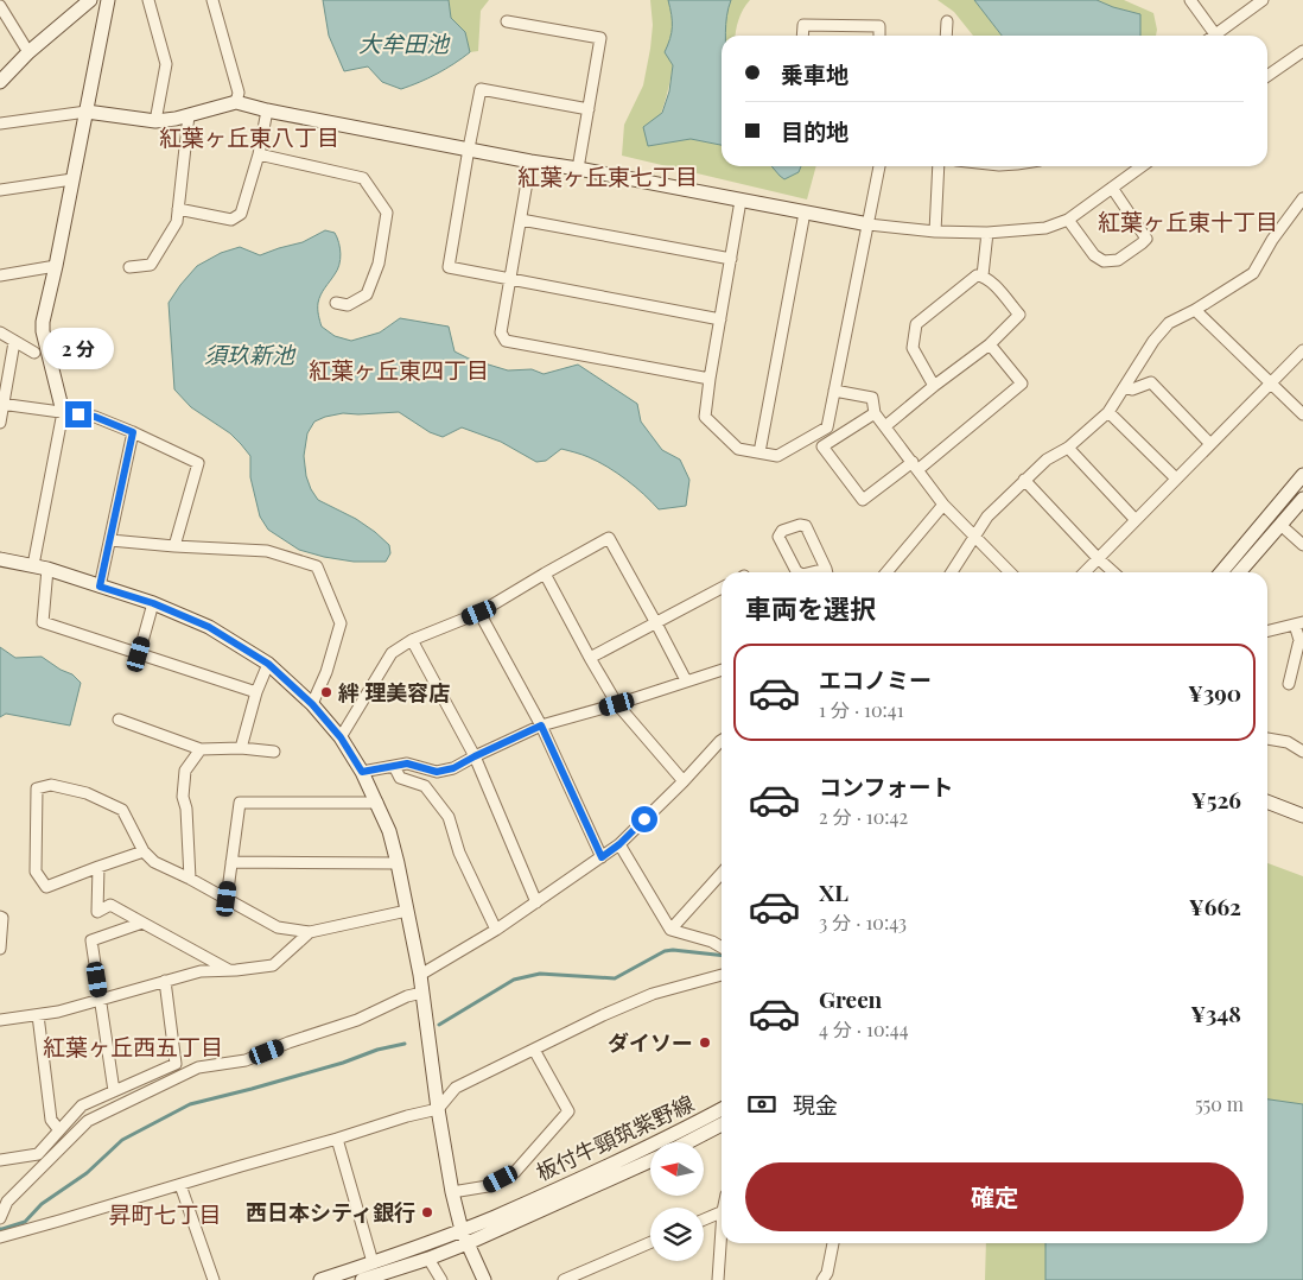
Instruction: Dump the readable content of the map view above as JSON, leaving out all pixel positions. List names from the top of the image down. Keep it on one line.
{"streets":{"street":["板付牛頸筑紫野線"]},"districts":["紅葉ヶ丘東八丁目","紅葉ヶ丘東七丁目","紅葉ヶ丘東十丁目","紅葉ヶ丘東四丁目","紅葉ヶ丘西五丁目","昇町七丁目"],"water":["大牟田池","須玖新池"],"places":["絆 理美容店","ダイソー","西日本シティ銀行"],"north":"left","page":{"banner":["乗車地","目的地"],"bubble":"2 分","heading":"車両を選択","list":[{"name":"エコノミー","note":"1 分 · 10:41","value":"¥390"},{"name":"コンフォート","note":"2 分 · 10:42","value":"¥526"},{"name":"XL","note":"3 分 · 10:43","value":"¥662"},{"name":"Green","note":"4 分 · 10:44","value":"¥348"}],"pay":["現金","550 m"],"buttons":"確定"}}
